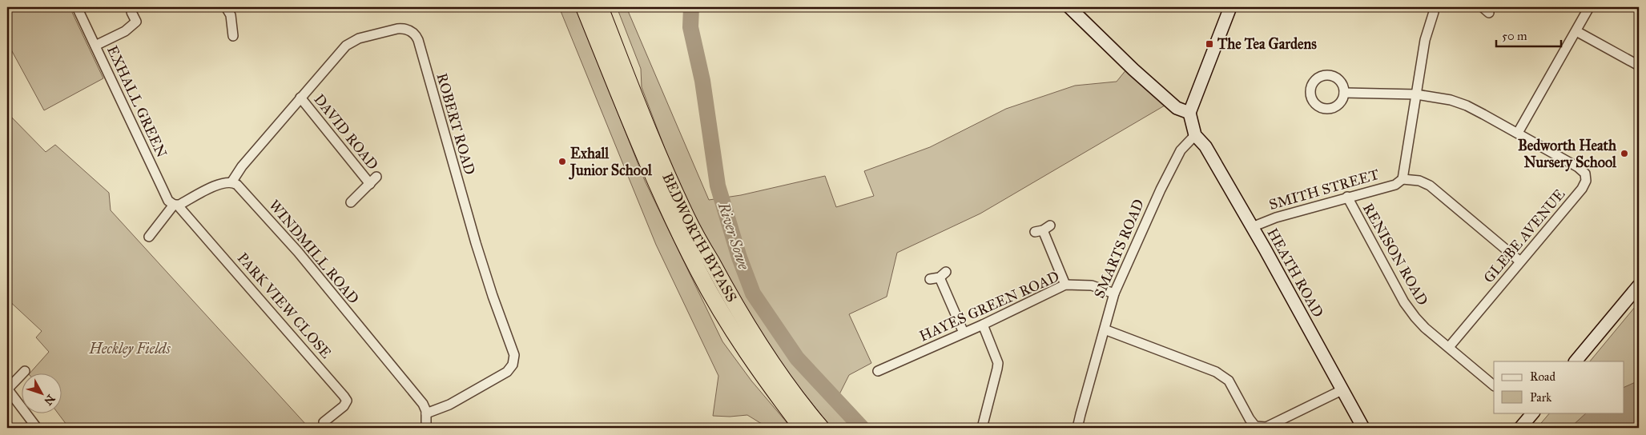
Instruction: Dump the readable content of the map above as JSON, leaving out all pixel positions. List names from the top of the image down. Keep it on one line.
{"streets":{"highway":["BEDWORTH BYPASS"],"street":["EXHALL GREEN","ROBERT ROAD","DAVID ROAD","SMITH STREET","GLEBE AVENUE","SMARTS ROAD","WINDMILL ROAD","RENISON ROAD","HEATH ROAD","PARK VIEW CLOSE","HAYES GREEN ROAD"]},"crossings":[["EXHALL GREEN","PARK VIEW CLOSE"],["ROBERT ROAD","DAVID ROAD"],["ROBERT ROAD","WINDMILL ROAD"],["SMITH STREET","RENISON ROAD"],["SMITH STREET","HEATH ROAD"],["GLEBE AVENUE","RENISON ROAD"],["SMARTS ROAD","HEATH ROAD"],["SMARTS ROAD","HAYES GREEN ROAD"]],"water":["River Sowe"],"parks":["Heckley Fields"],"places":{"transit":["The Tea Gardens"],"other":["Bedworth Heath Nursery School","Exhall Junior School"]},"legend":["Road","Park"],"scale_bar":"50 m","north":"bottom right"}
